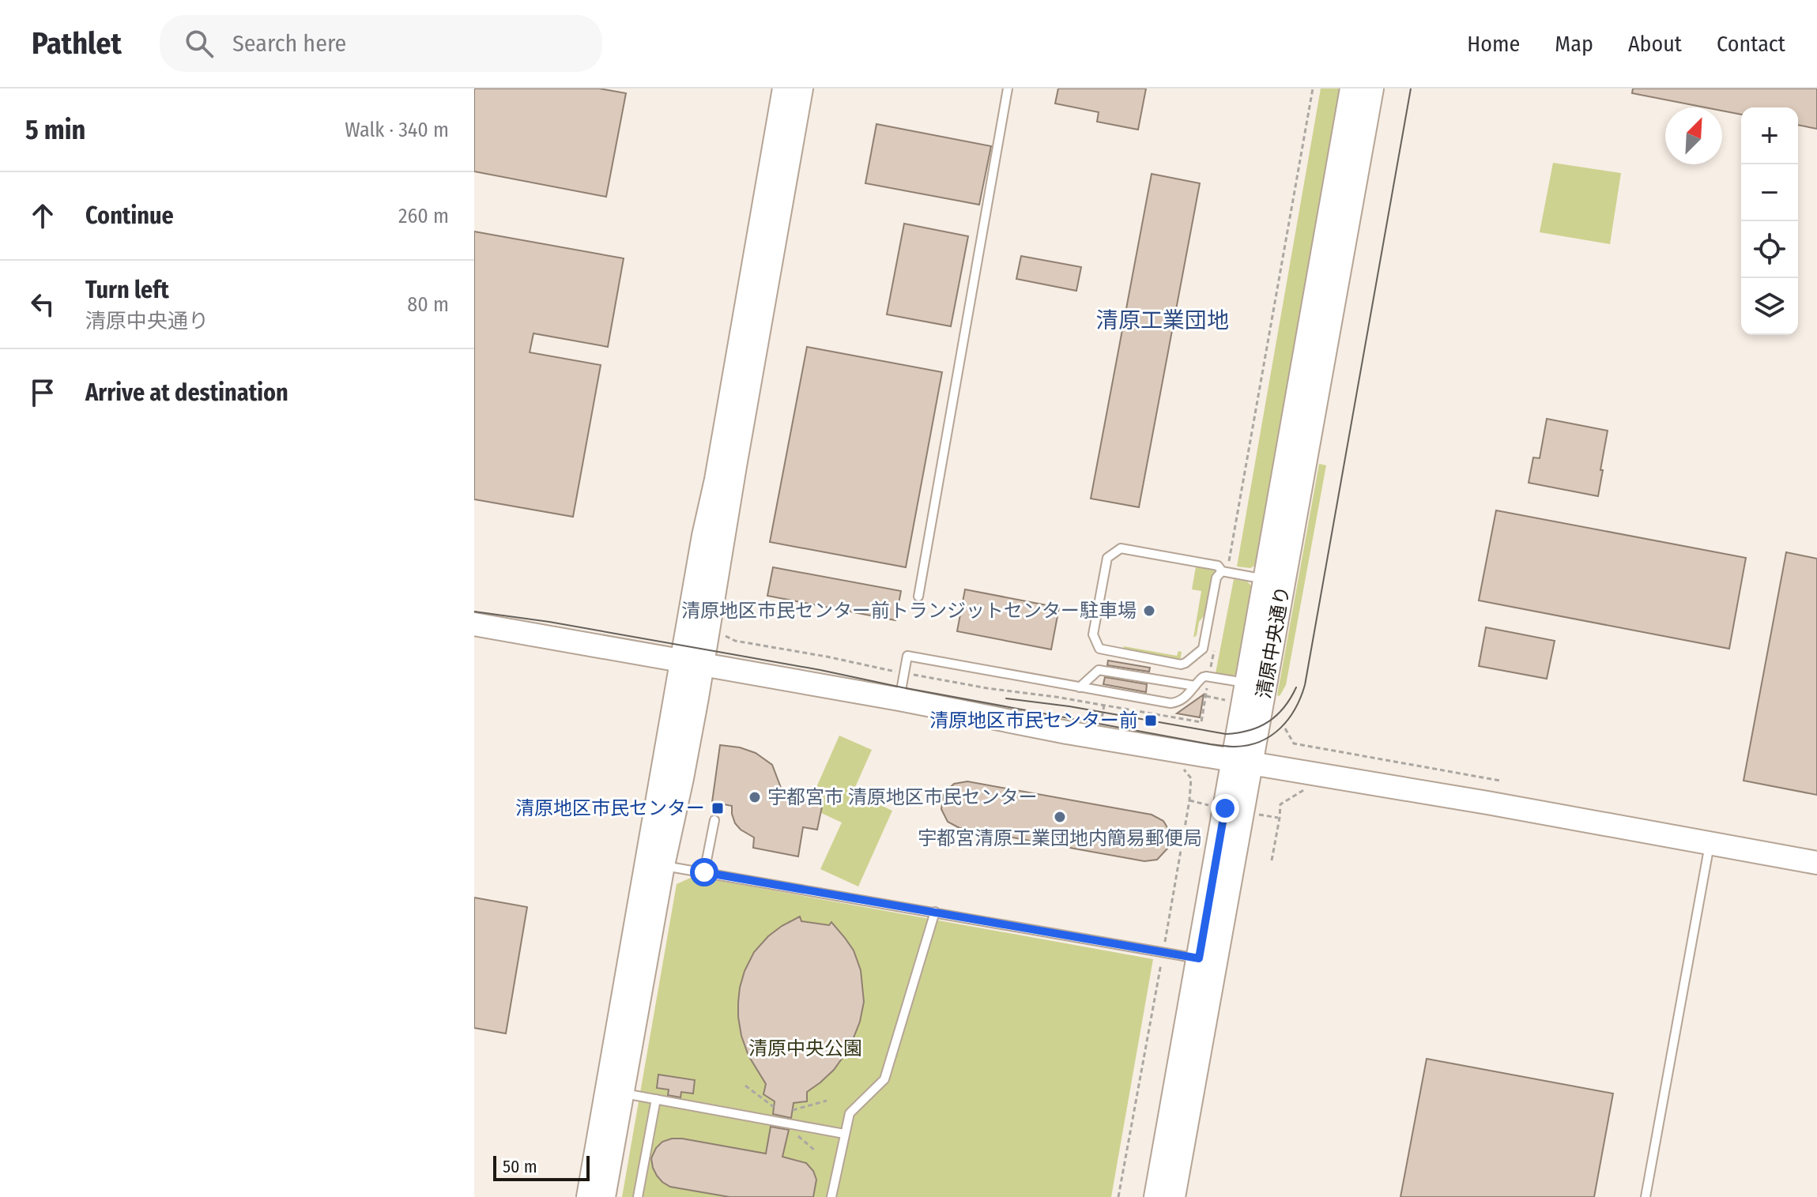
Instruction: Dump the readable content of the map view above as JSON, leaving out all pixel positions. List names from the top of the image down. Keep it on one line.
{"streets":{"street":["清原中央通り"]},"districts":["清原工業団地"],"parks":["清原中央公園"],"places":{"other":["清原地区市民センター前トランジットセンター駐車場","宇都宮市 清原地区市民センター","宇都宮清原工業団地内簡易郵便局"],"transit":["清原地区市民センター前","清原地区市民センター"]},"scale_bar":"50 m","north":"top right","page":{"header":"Pathlet","search":"Search here","nav":["Home","Map","About","Contact"],"heading":["5 min","Walk · 340 m"],"map_buttons":["+","−"],"list":[["Continue","260 m"],["Turn left","清原中央通り","80 m"],"Arrive at destination"],"scale":"50 m"}}
